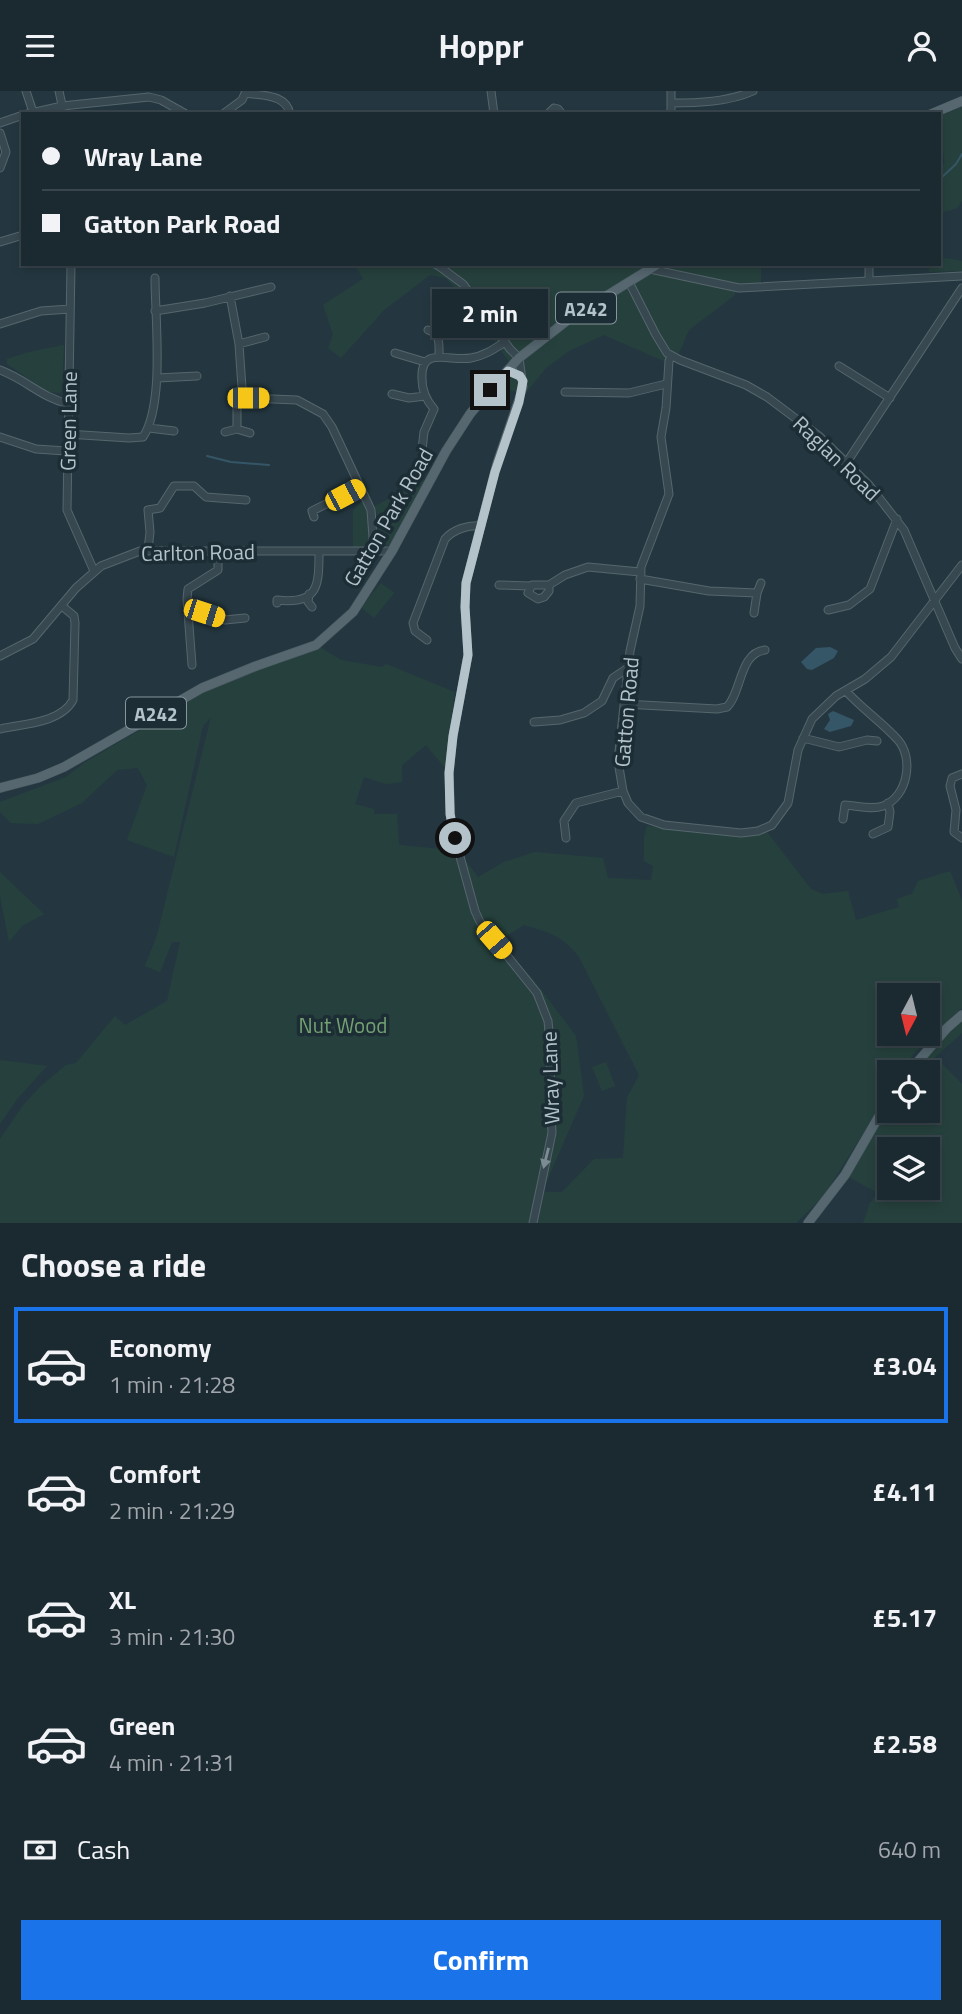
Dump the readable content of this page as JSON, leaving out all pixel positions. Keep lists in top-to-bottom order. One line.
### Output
{"streets":{"main road":["A242","Gatton Park Road"],"street":["Green Lane","Raglan Road","Carlton Road","Gatton Road","Wray Lane"]},"crossings":[["A242","Gatton Park Road"],["A242","Wray Lane"],["Green Lane","Carlton Road"],["Raglan Road","Gatton Road"],["Gatton Park Road","Carlton Road"],["Gatton Park Road","Wray Lane"]],"one_way":["Wray Lane"],"parks":["Nut Wood"],"north":"bottom","page":{"header":"Hoppr","banner":["Wray Lane","Gatton Park Road"],"bubble":"2 min","heading":"Choose a ride","list":[{"name":"Economy","note":"1 min · 21:28","value":"£3.04"},{"name":"Comfort","note":"2 min · 21:29","value":"£4.11"},{"name":"XL","note":"3 min · 21:30","value":"£5.17"},{"name":"Green","note":"4 min · 21:31","value":"£2.58"}],"pay":["Cash","640 m"],"buttons":"Confirm"}}
